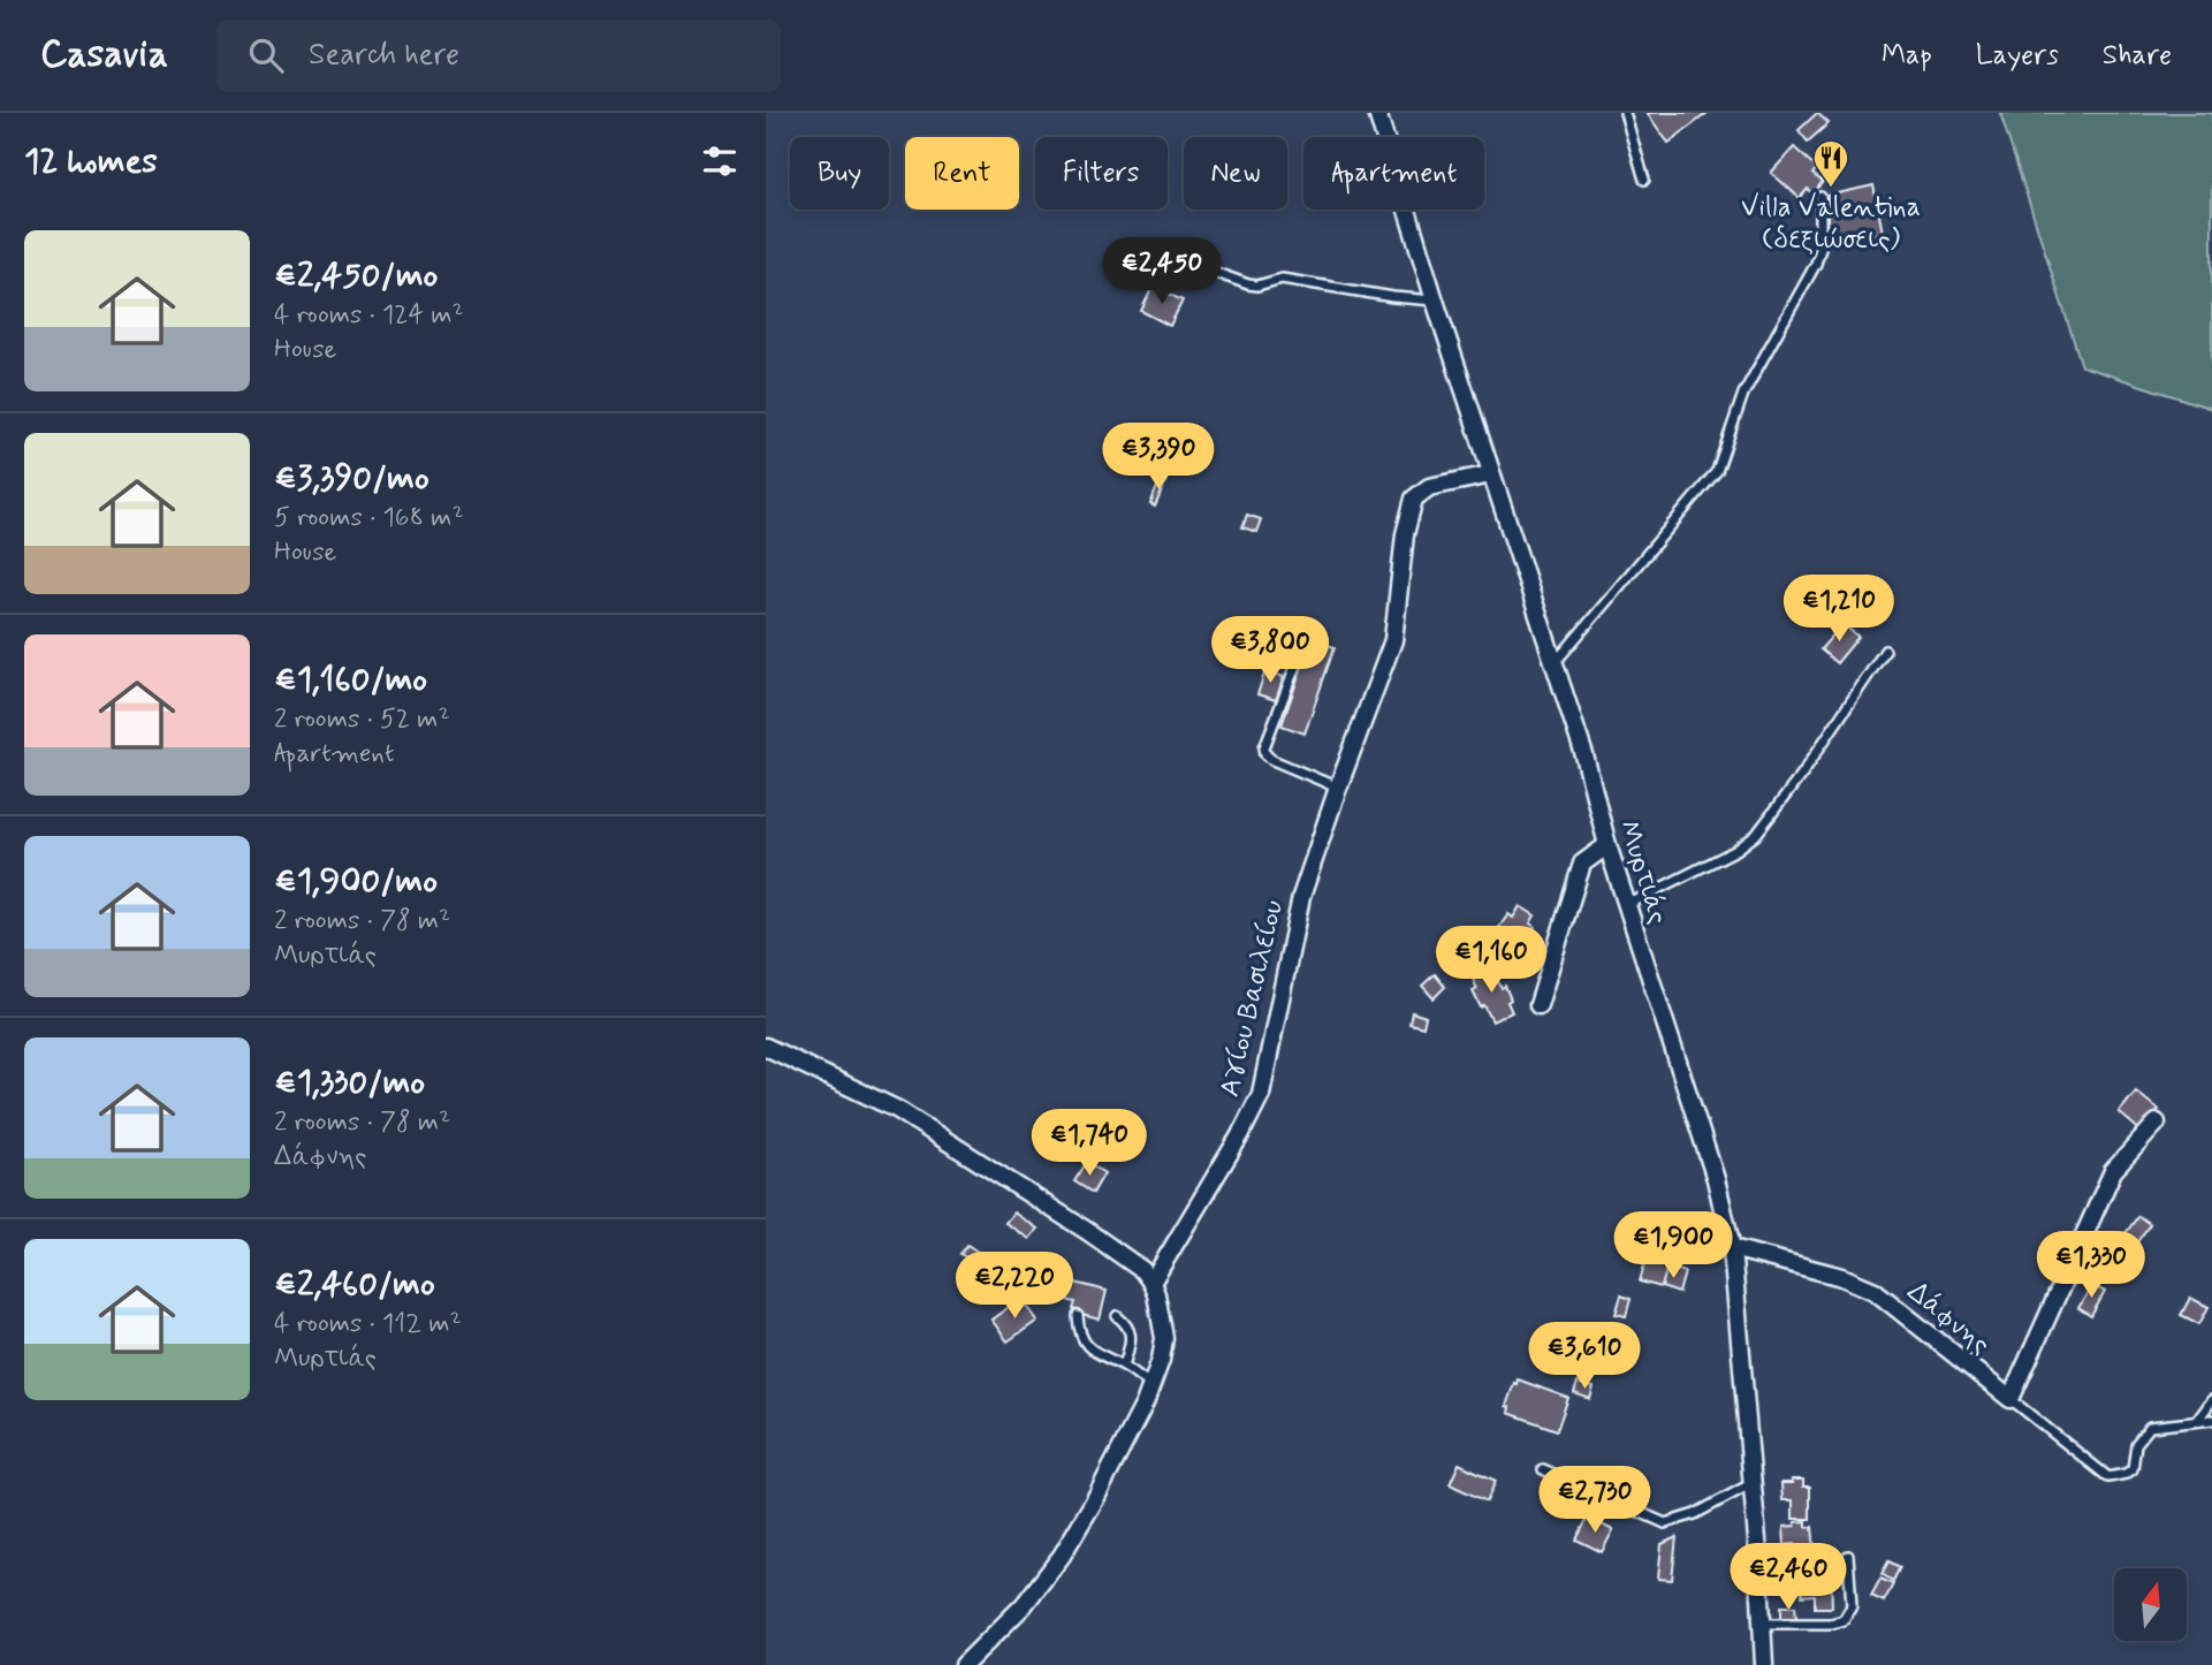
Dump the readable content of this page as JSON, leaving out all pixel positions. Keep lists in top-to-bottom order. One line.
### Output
{"streets":{"street":["Μυρτιάς","Αγίου Βασιλείου","Δάφνης"]},"crossings":[["Μυρτιάς","Αγίου Βασιλείου"],["Μυρτιάς","Δάφνης"]],"places":{"restaurant":["Villa Valentina (δεξιώσεις)"]},"north":"top","page":{"header":"Casavia","search":"Search here","nav":["Map","Layers","Share"],"heading":"12 homes","chip":["Buy","Rent","Filters","New","Apartment"],"list":[{"name":"€2,450/mo","note":"4 rooms · 124 m² · House"},{"name":"€3,390/mo","note":"5 rooms · 168 m² · House"},{"name":"€1,160/mo","note":"2 rooms · 52 m² · Apartment"},{"name":"€1,900/mo","note":"2 rooms · 78 m² · Μυρτιάς"},{"name":"€1,330/mo","note":"2 rooms · 78 m² · Δάφνης"},{"name":"€2,460/mo","note":"4 rooms · 112 m² · Μυρτιάς"}],"price":["€2,450","€3,390","€1,210","€3,800","€1,160","€1,740","€1,900","€1,330","€2,220","€3,610","€2,730","€2,460"]}}
